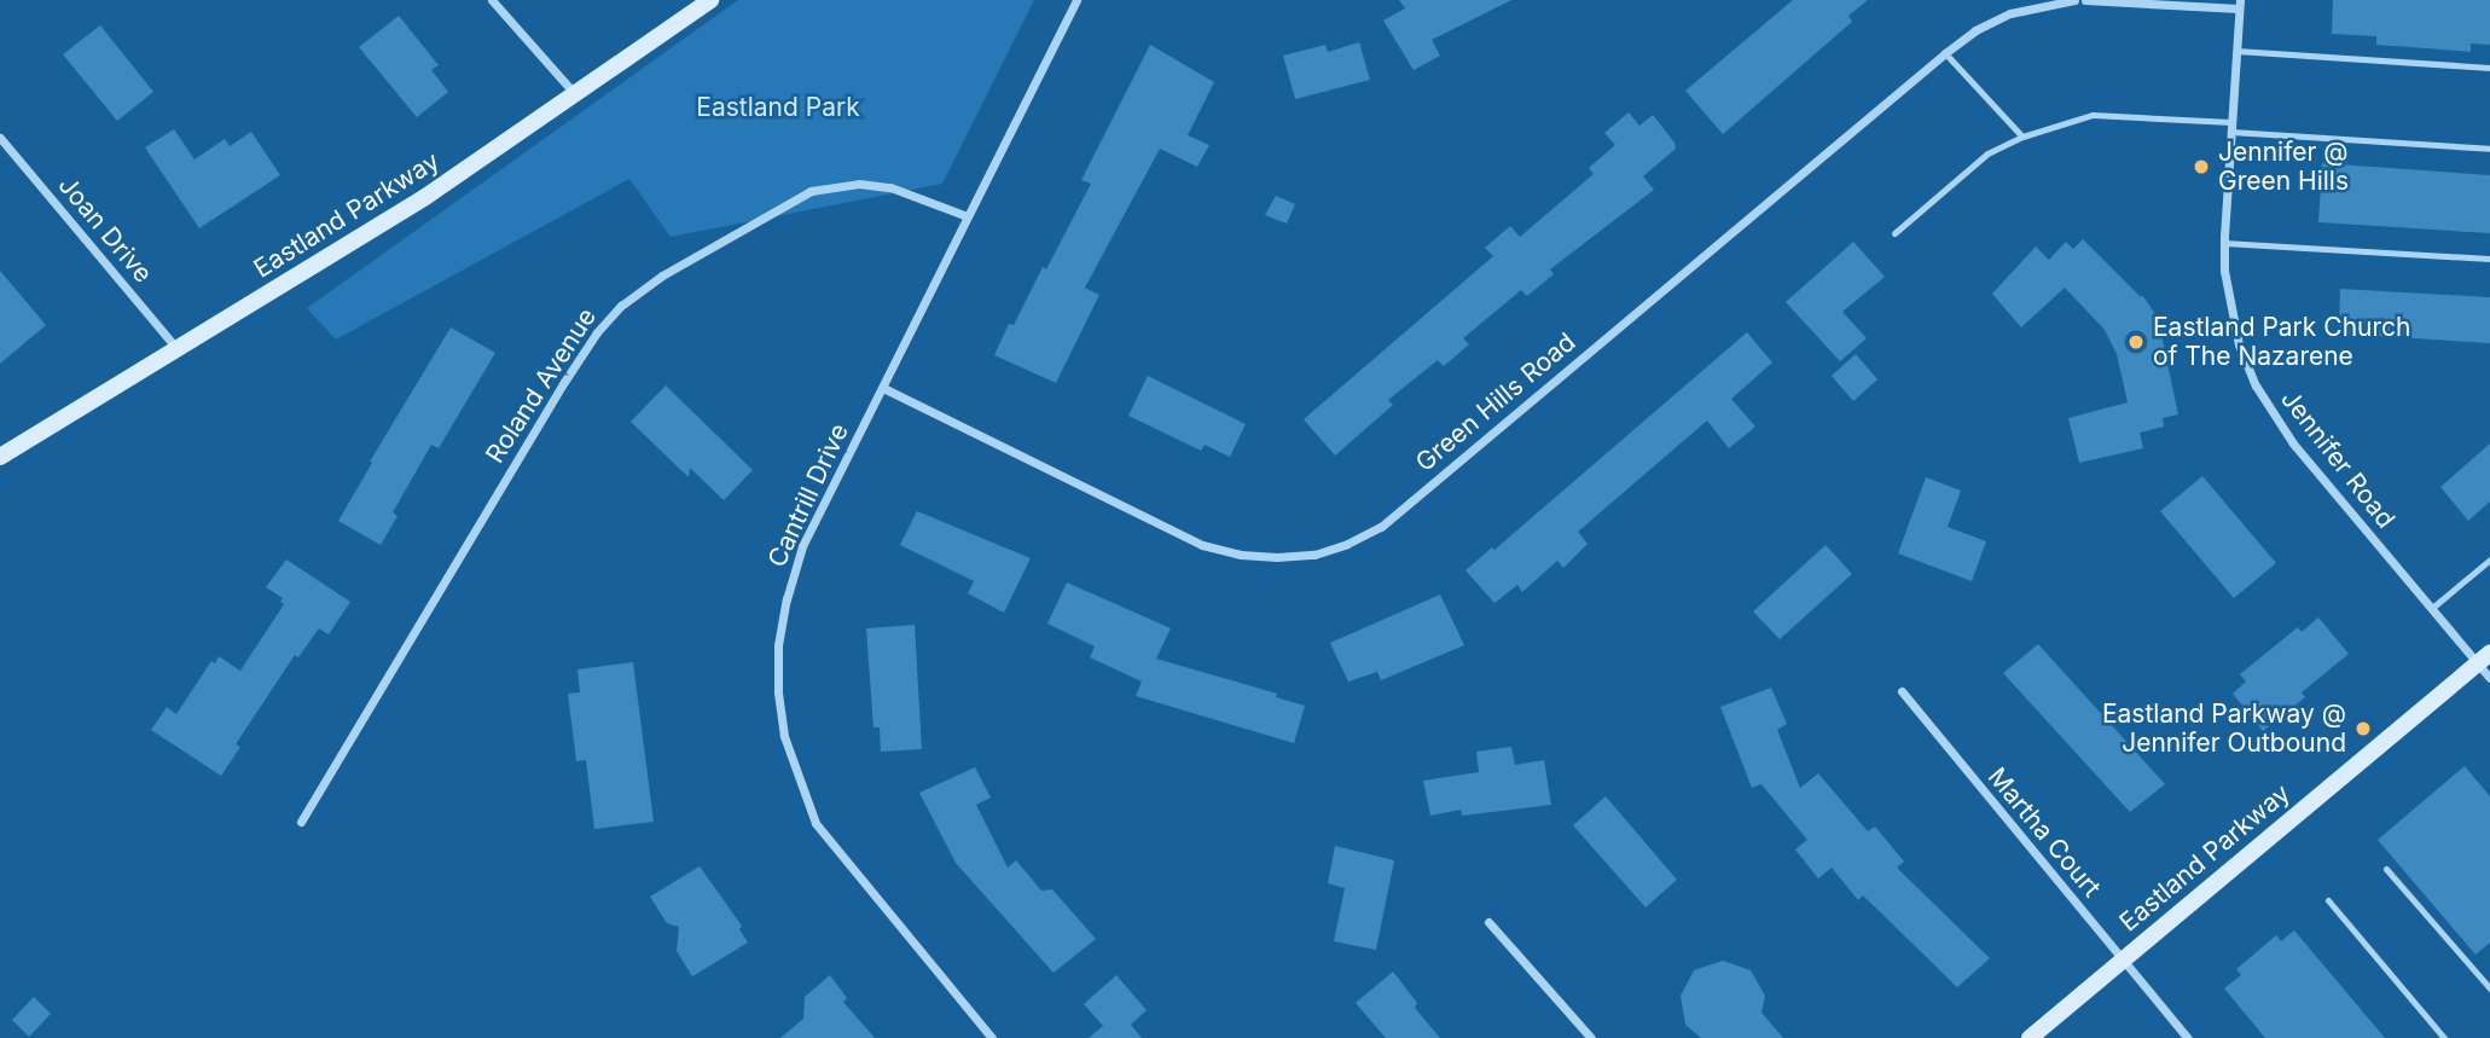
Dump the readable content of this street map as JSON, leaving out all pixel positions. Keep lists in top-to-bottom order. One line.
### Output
{"streets":{"street":["Eastland Parkway","Joan Drive","Roland Avenue","Green Hills Road","Jennifer Road","Cantrill Drive","Martha Court"]},"crossings":[["Eastland Parkway","Joan Drive"],["Eastland Parkway","Jennifer Road"],["Eastland Parkway","Martha Court"],["Roland Avenue","Cantrill Drive"],["Green Hills Road","Cantrill Drive"]],"parks":["Eastland Park"],"places":["Jennifer @ Green Hills","Eastland Park Church of The Nazarene","Eastland Parkway @ Jennifer Outbound"]}
